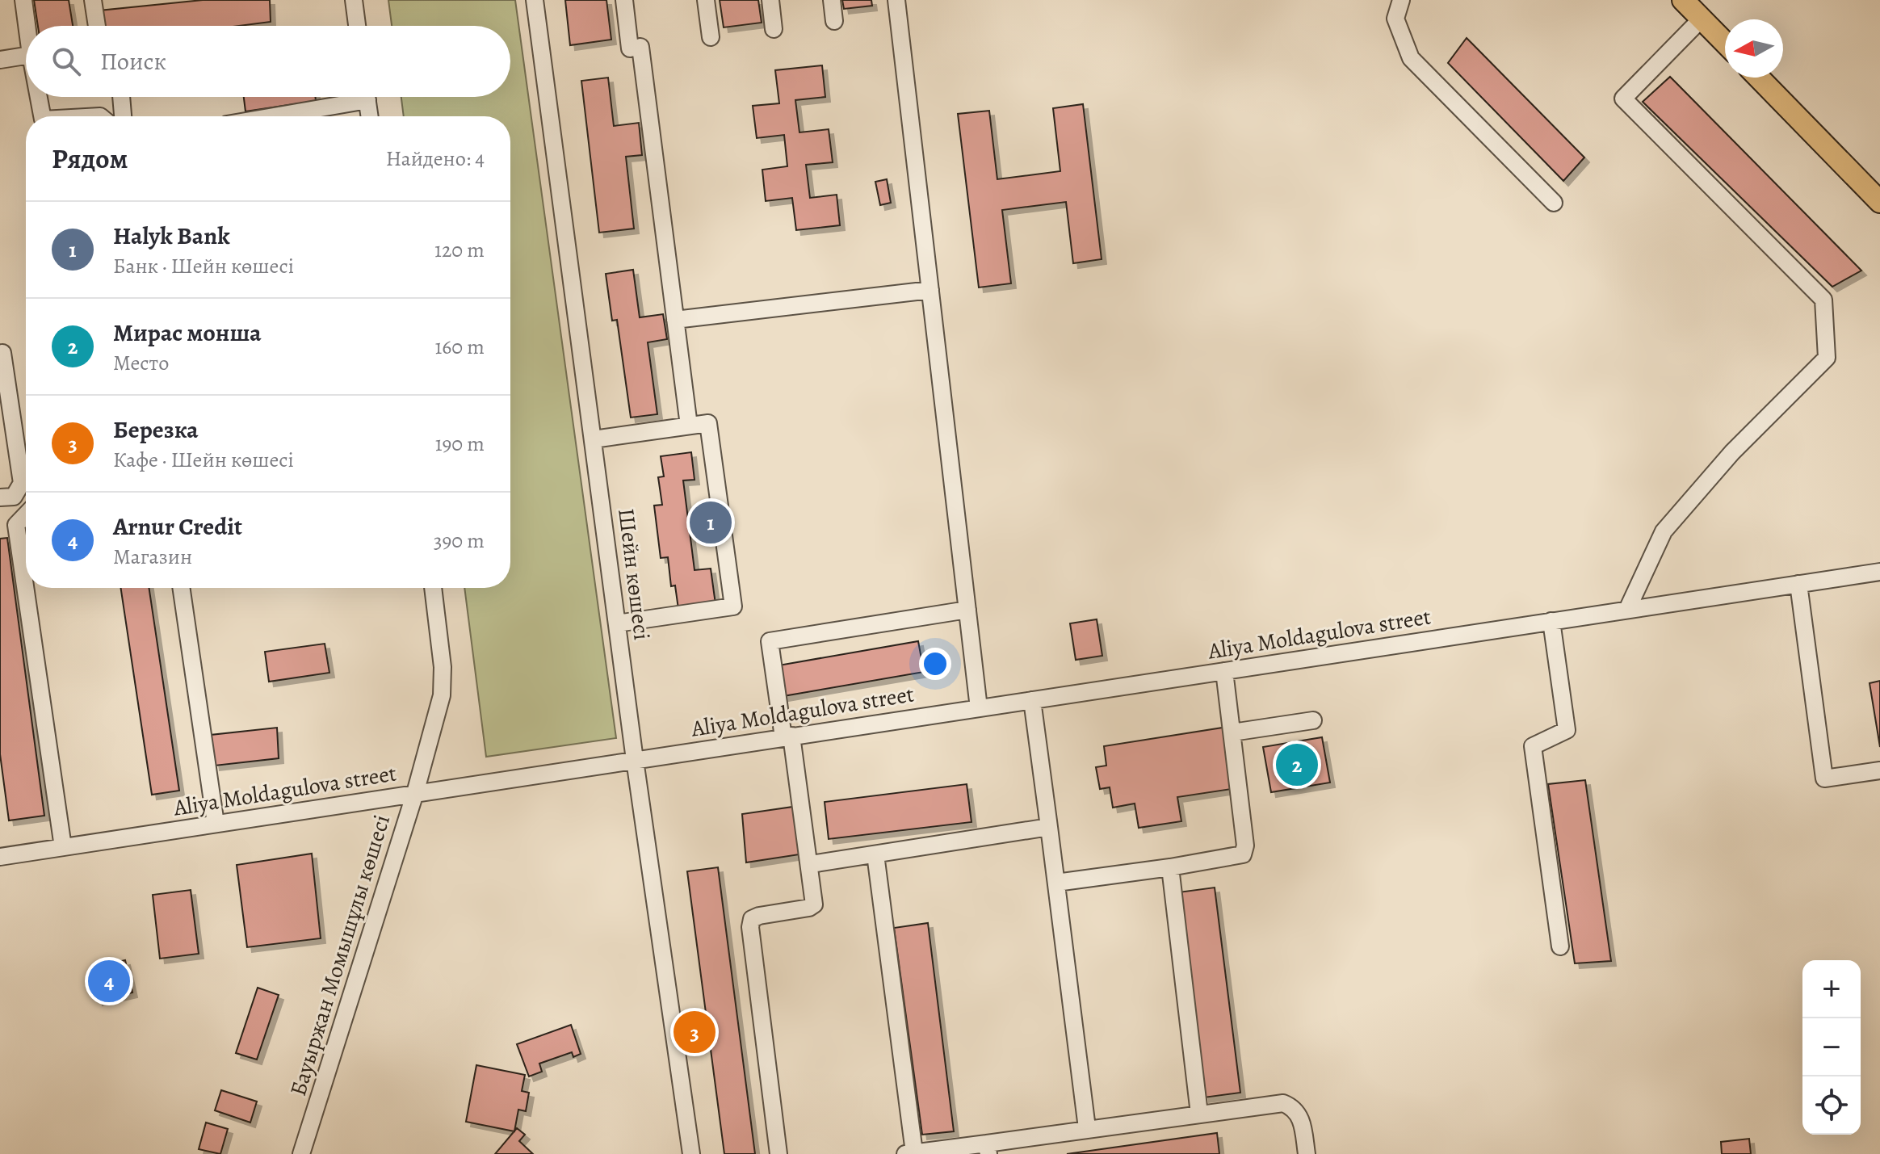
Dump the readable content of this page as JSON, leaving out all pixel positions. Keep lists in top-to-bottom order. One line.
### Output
{"streets":{"street":["Шейн көшесі","Aliya Moldagulova street","Бауыржан Момышұлы көшесі"]},"crossings":[["Шейн көшесі","Aliya Moldagulova street"],["Aliya Moldagulova street","Бауыржан Момышұлы көшесі"]],"north":"left","page":{"search":"Поиск","heading":["Рядом","Найдено: 4"],"list":[{"mark":"1","name":"Halyk Bank","note":"Банк · Шейн көшесі","value":"120 m"},{"mark":"2","name":"Мирас монша","note":"Место","value":"160 m"},{"mark":"3","name":"Березка","note":"Кафе · Шейн көшесі","value":"190 m"},{"mark":"4","name":"Arnur Credit","note":"Магазин","value":"390 m"}],"pins":["1","2","4","3"],"map_buttons":["+","−"]}}
